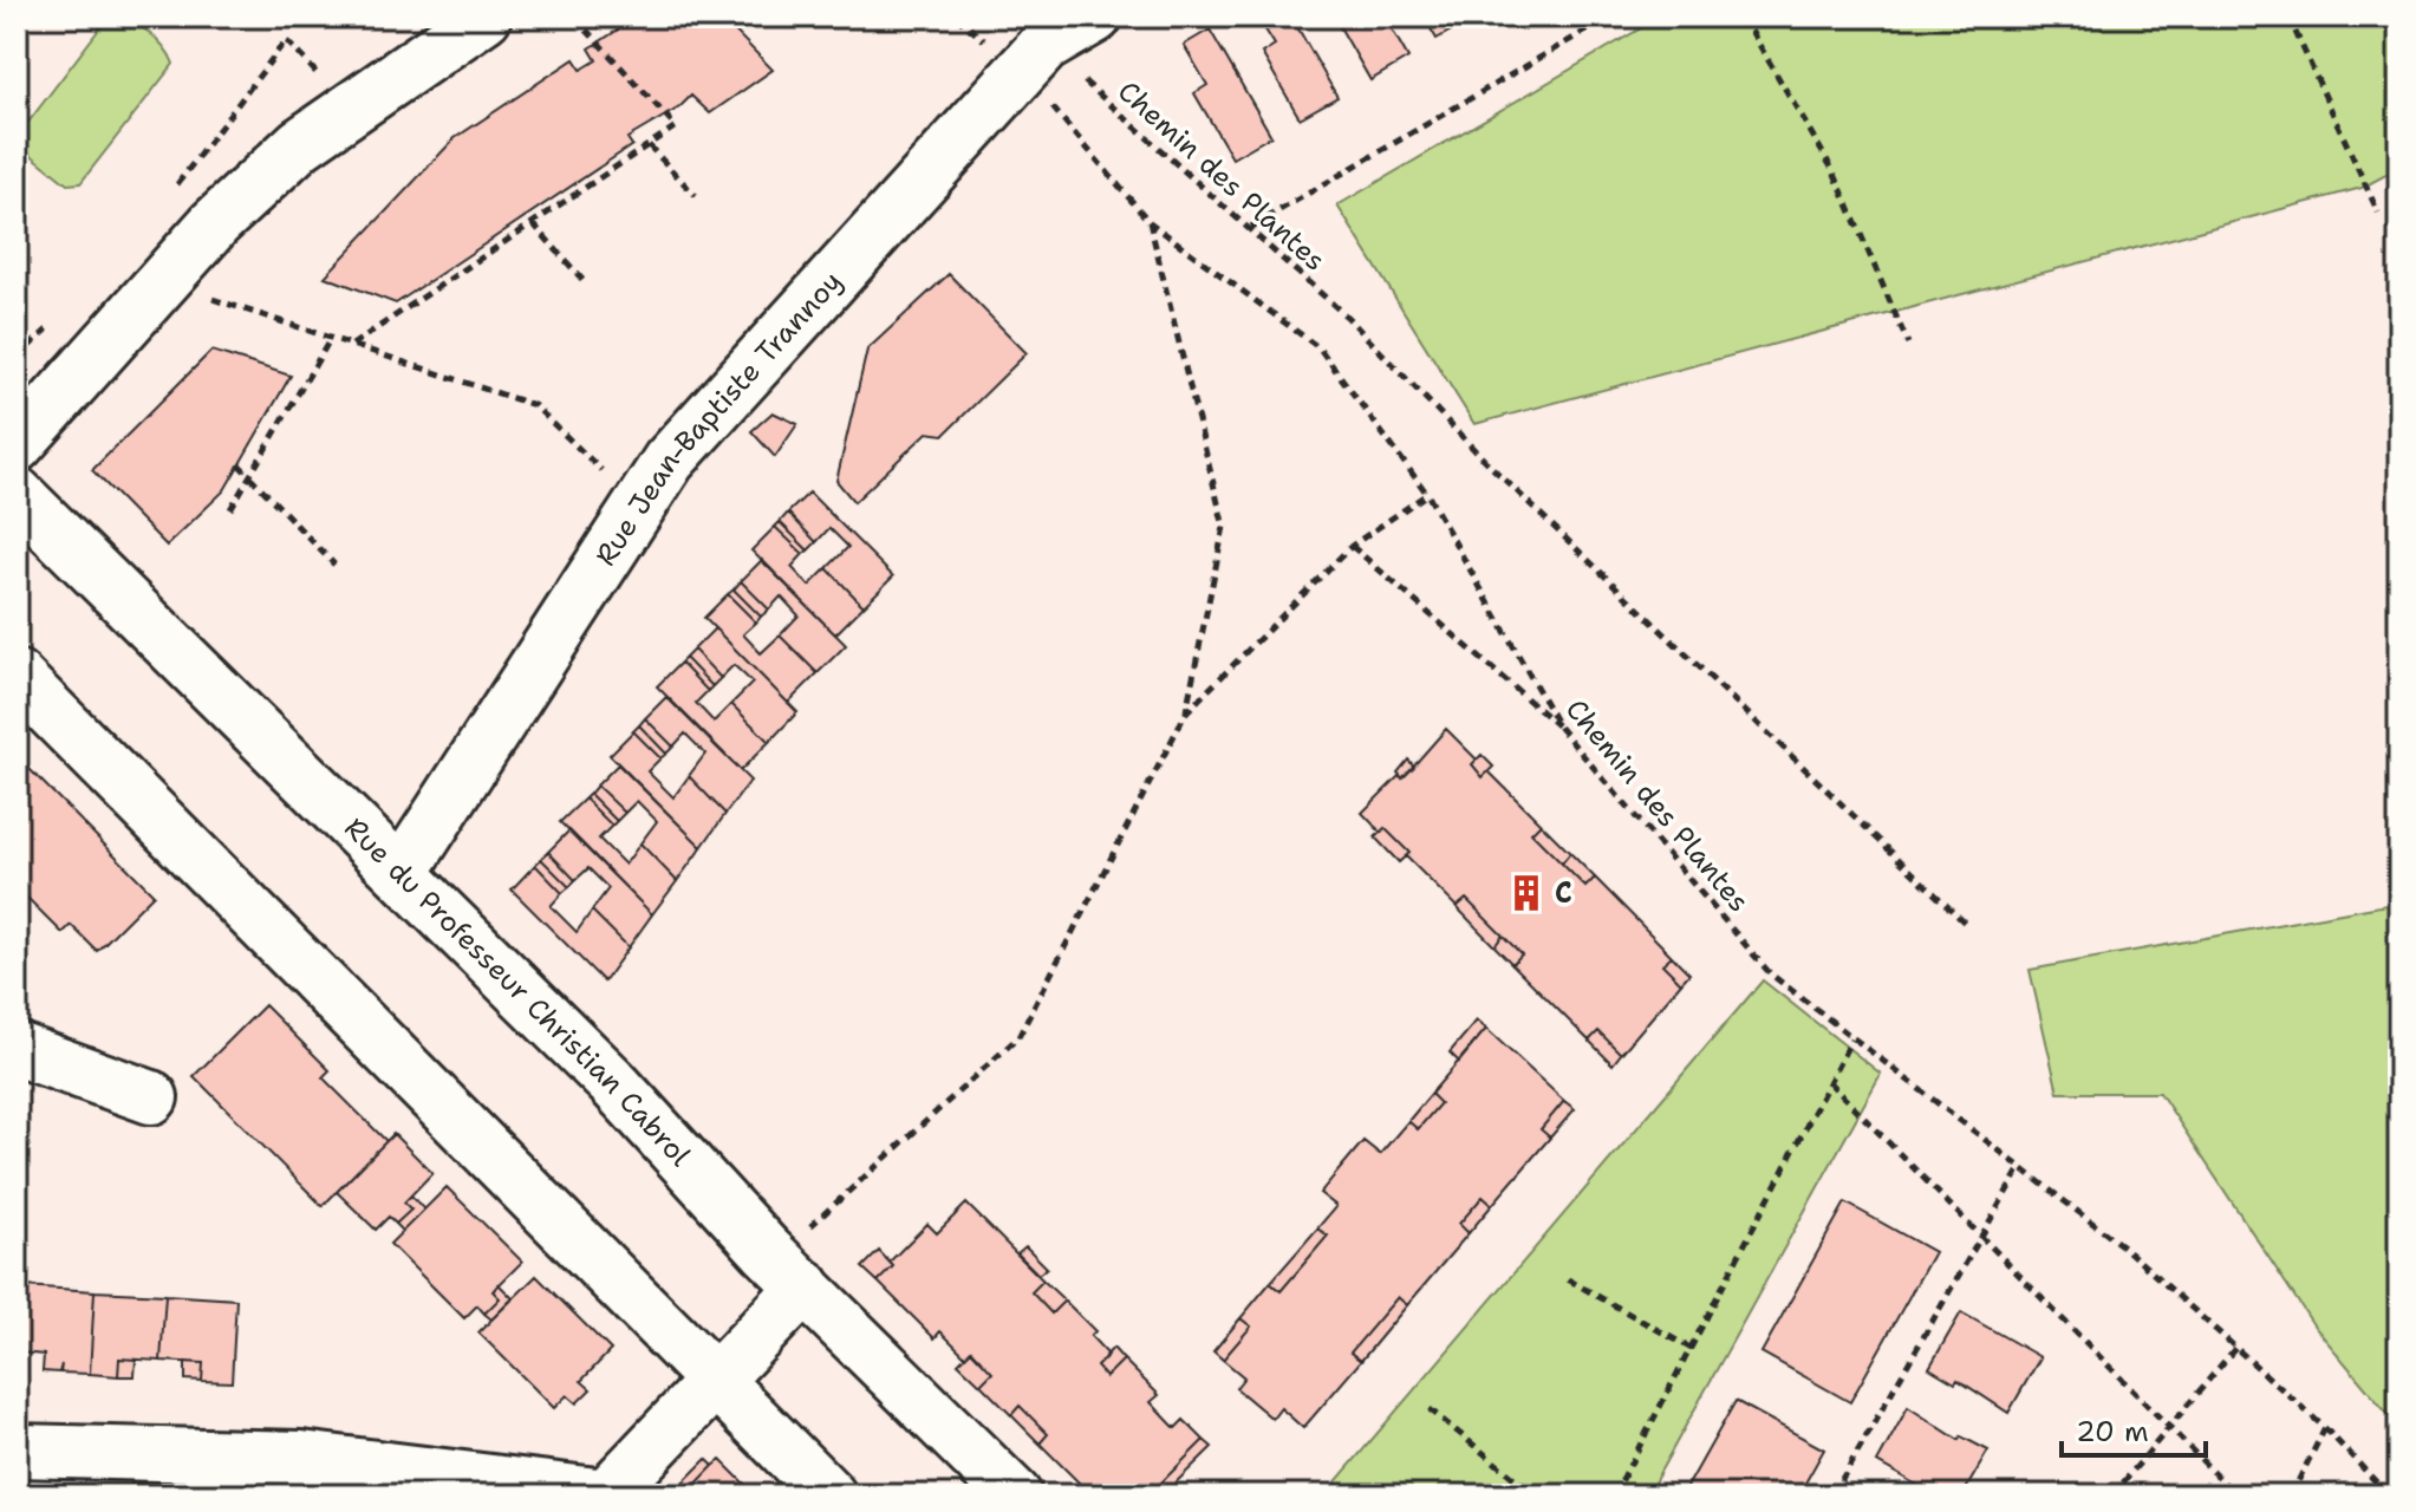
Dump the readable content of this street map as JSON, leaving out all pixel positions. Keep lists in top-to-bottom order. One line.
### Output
{"streets":{"street":["Rue Jean-Baptiste Trannoy","Rue du Professeur Christian Cabrol"],"path":["Chemin des Plantes"]},"crossings":[["Chemin des Plantes","Rue Jean-Baptiste Trannoy"],["Rue Jean-Baptiste Trannoy","Rue du Professeur Christian Cabrol"]],"places":{"building":["C"]},"scale_bar":"20 m"}
